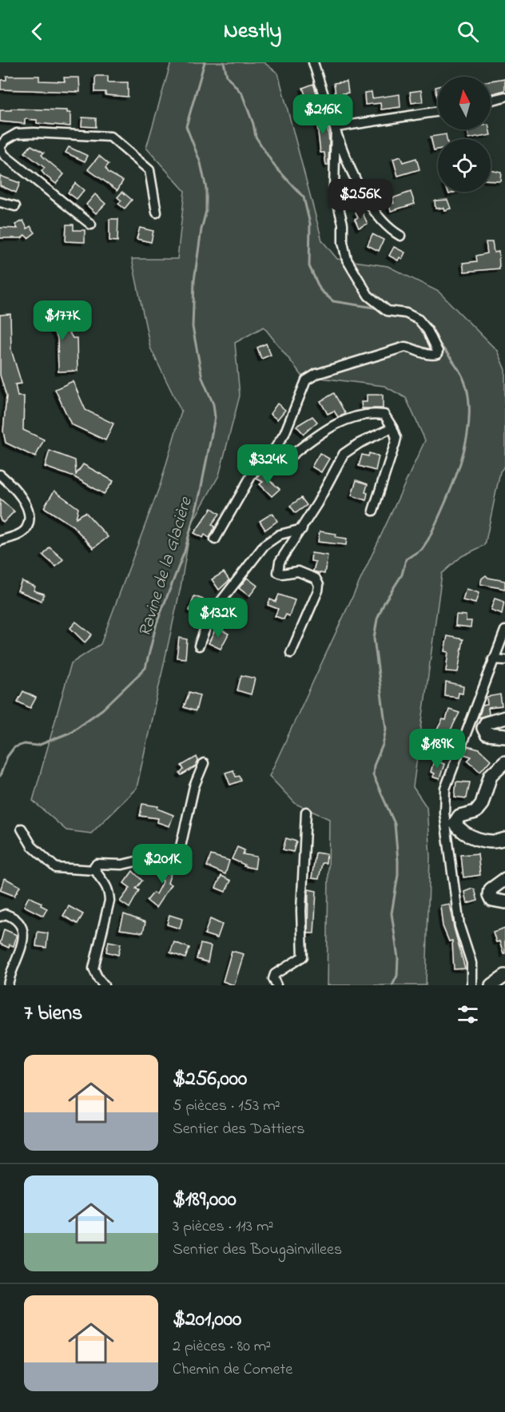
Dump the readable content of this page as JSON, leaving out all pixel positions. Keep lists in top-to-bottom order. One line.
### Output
{"water":["Ravine de la Glacière"],"north":"top","page":{"header":"Nestly","price":["$216K","$256K","$177K","$324K","$132K","$189K","$201K"],"heading":"7 biens","list":[{"name":"$256,000","note":"5 pièces · 153 m² · Sentier des Dattiers"},{"name":"$189,000","note":"3 pièces · 113 m² · Sentier des Bougainvillees"},{"name":"$201,000","note":"2 pièces · 80 m² · Chemin de Comete"}]}}
